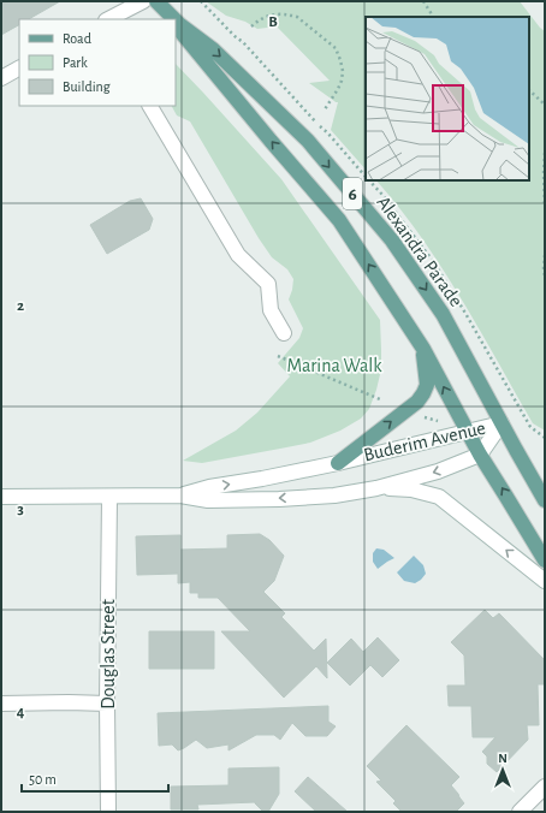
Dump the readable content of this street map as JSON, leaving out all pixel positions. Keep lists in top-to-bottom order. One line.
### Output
{"streets":{"main road":["6","Alexandra Parade","Buderim Avenue","Douglas Street"]},"crossings":[["6","Alexandra Parade"],["6","Buderim Avenue"],["Alexandra Parade","Buderim Avenue"],["Buderim Avenue","Douglas Street"]],"parks":["Marina Walk"],"legend":["Road","Park","Building"],"scale_bar":"50 m","north":"top","grid":{"columns":["B"],"rows":["2","3","4"]}}
